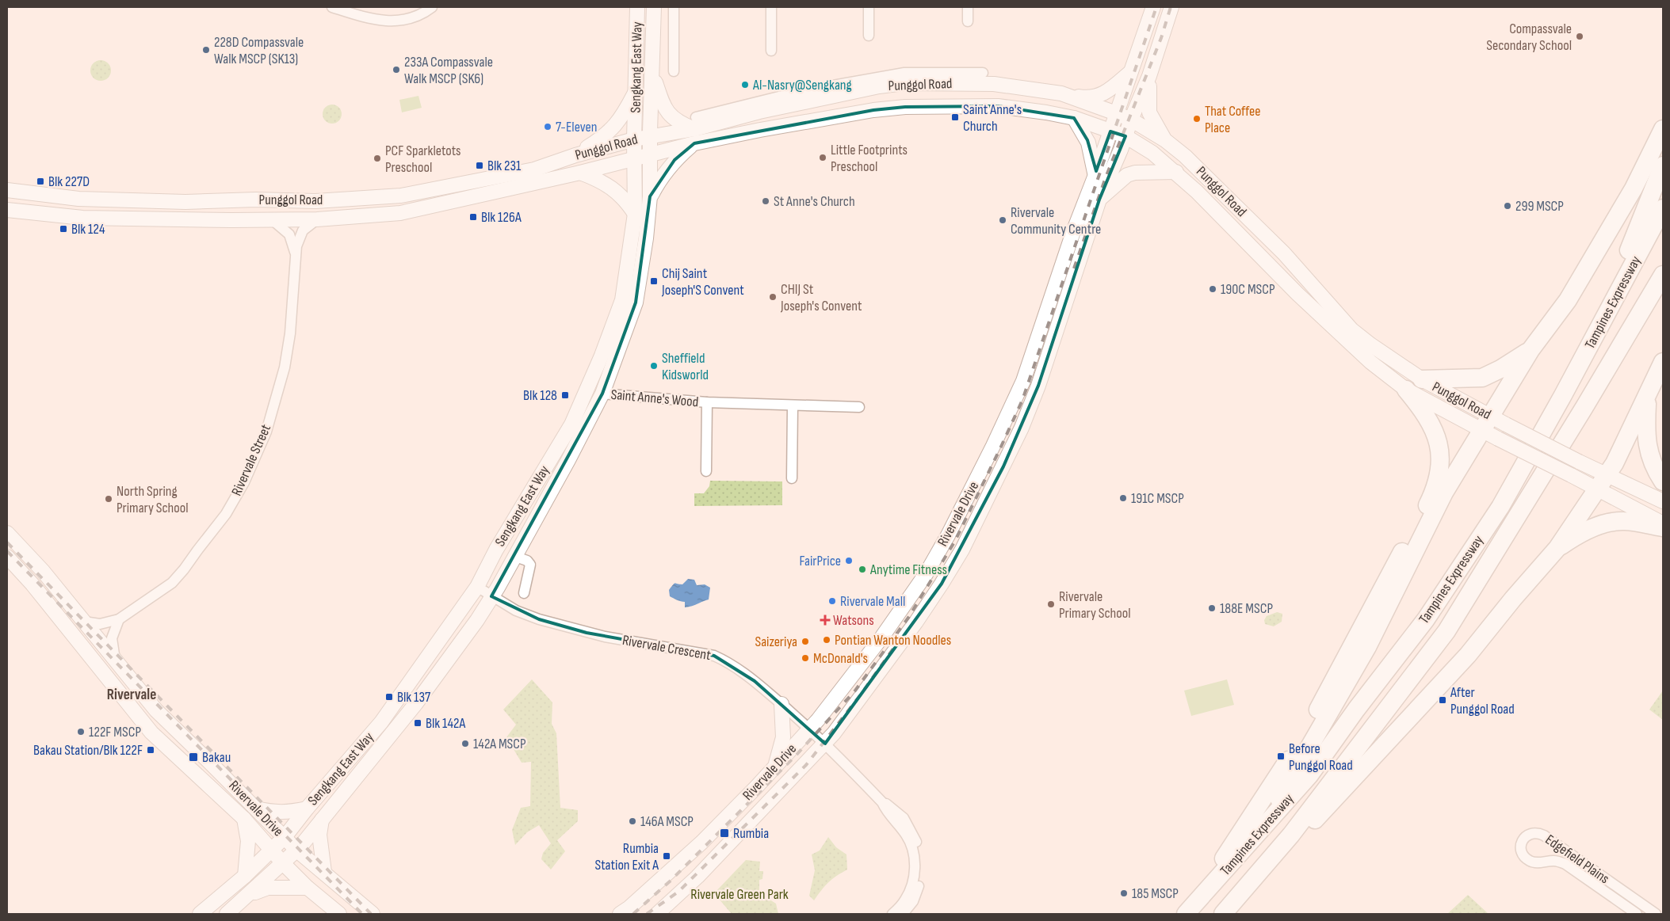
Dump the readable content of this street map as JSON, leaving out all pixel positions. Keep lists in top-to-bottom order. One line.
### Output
{"streets":{"highway":["Tampines Expressway"],"main road":["Sengkang East Way","Punggol Road","Rivervale Drive"],"street":["Saint Anne's Wood","Rivervale Street","Rivervale Crescent","Edgefield Plains"]},"crossings":[["Sengkang East Way","Punggol Road"],["Sengkang East Way","Saint Anne's Wood"],["Sengkang East Way","Rivervale Drive"],["Sengkang East Way","Rivervale Crescent"],["Punggol Road","Rivervale Street"],["Punggol Road","Rivervale Drive"],["Rivervale Street","Rivervale Drive"],["Rivervale Drive","Rivervale Crescent"]],"districts":["Rivervale"],"parks":["Rivervale Green Park"],"places":{"other":["Compassvale Secondary School","228D Compassvale Walk MSCP (SK13)","233A Compassvale Walk MSCP (SK6)","Al-Nasry@Sengkang","That Coffee Place","7-Eleven","Little Footprints Preschool","PCF Sparkletots Preschool","St Anne's Church","299 MSCP","Rivervale Community Centre","190C MSCP","CHIJ St Joseph's Convent","Sheffield Kidsworld","191C MSCP","North Spring Primary School","FairPrice","Anytime Fitness","Rivervale Mall","Rivervale Primary School","188E MSCP","Pontian Wanton Noodles","Saizeriya","McDonald's","122F MSCP","142A MSCP","146A MSCP","185 MSCP"],"transit":["Saint Anne's Church","Blk 231","Blk 227D","Blk 126A","Blk 124","Chij Saint Joseph'S Convent","Blk 128","Blk 137","After Punggol Road","Blk 142A","Bakau Station/Blk 122F","Before Punggol Road","Bakau","Rumbia","Rumbia Station Exit A"],"health":["Watsons"]}}
